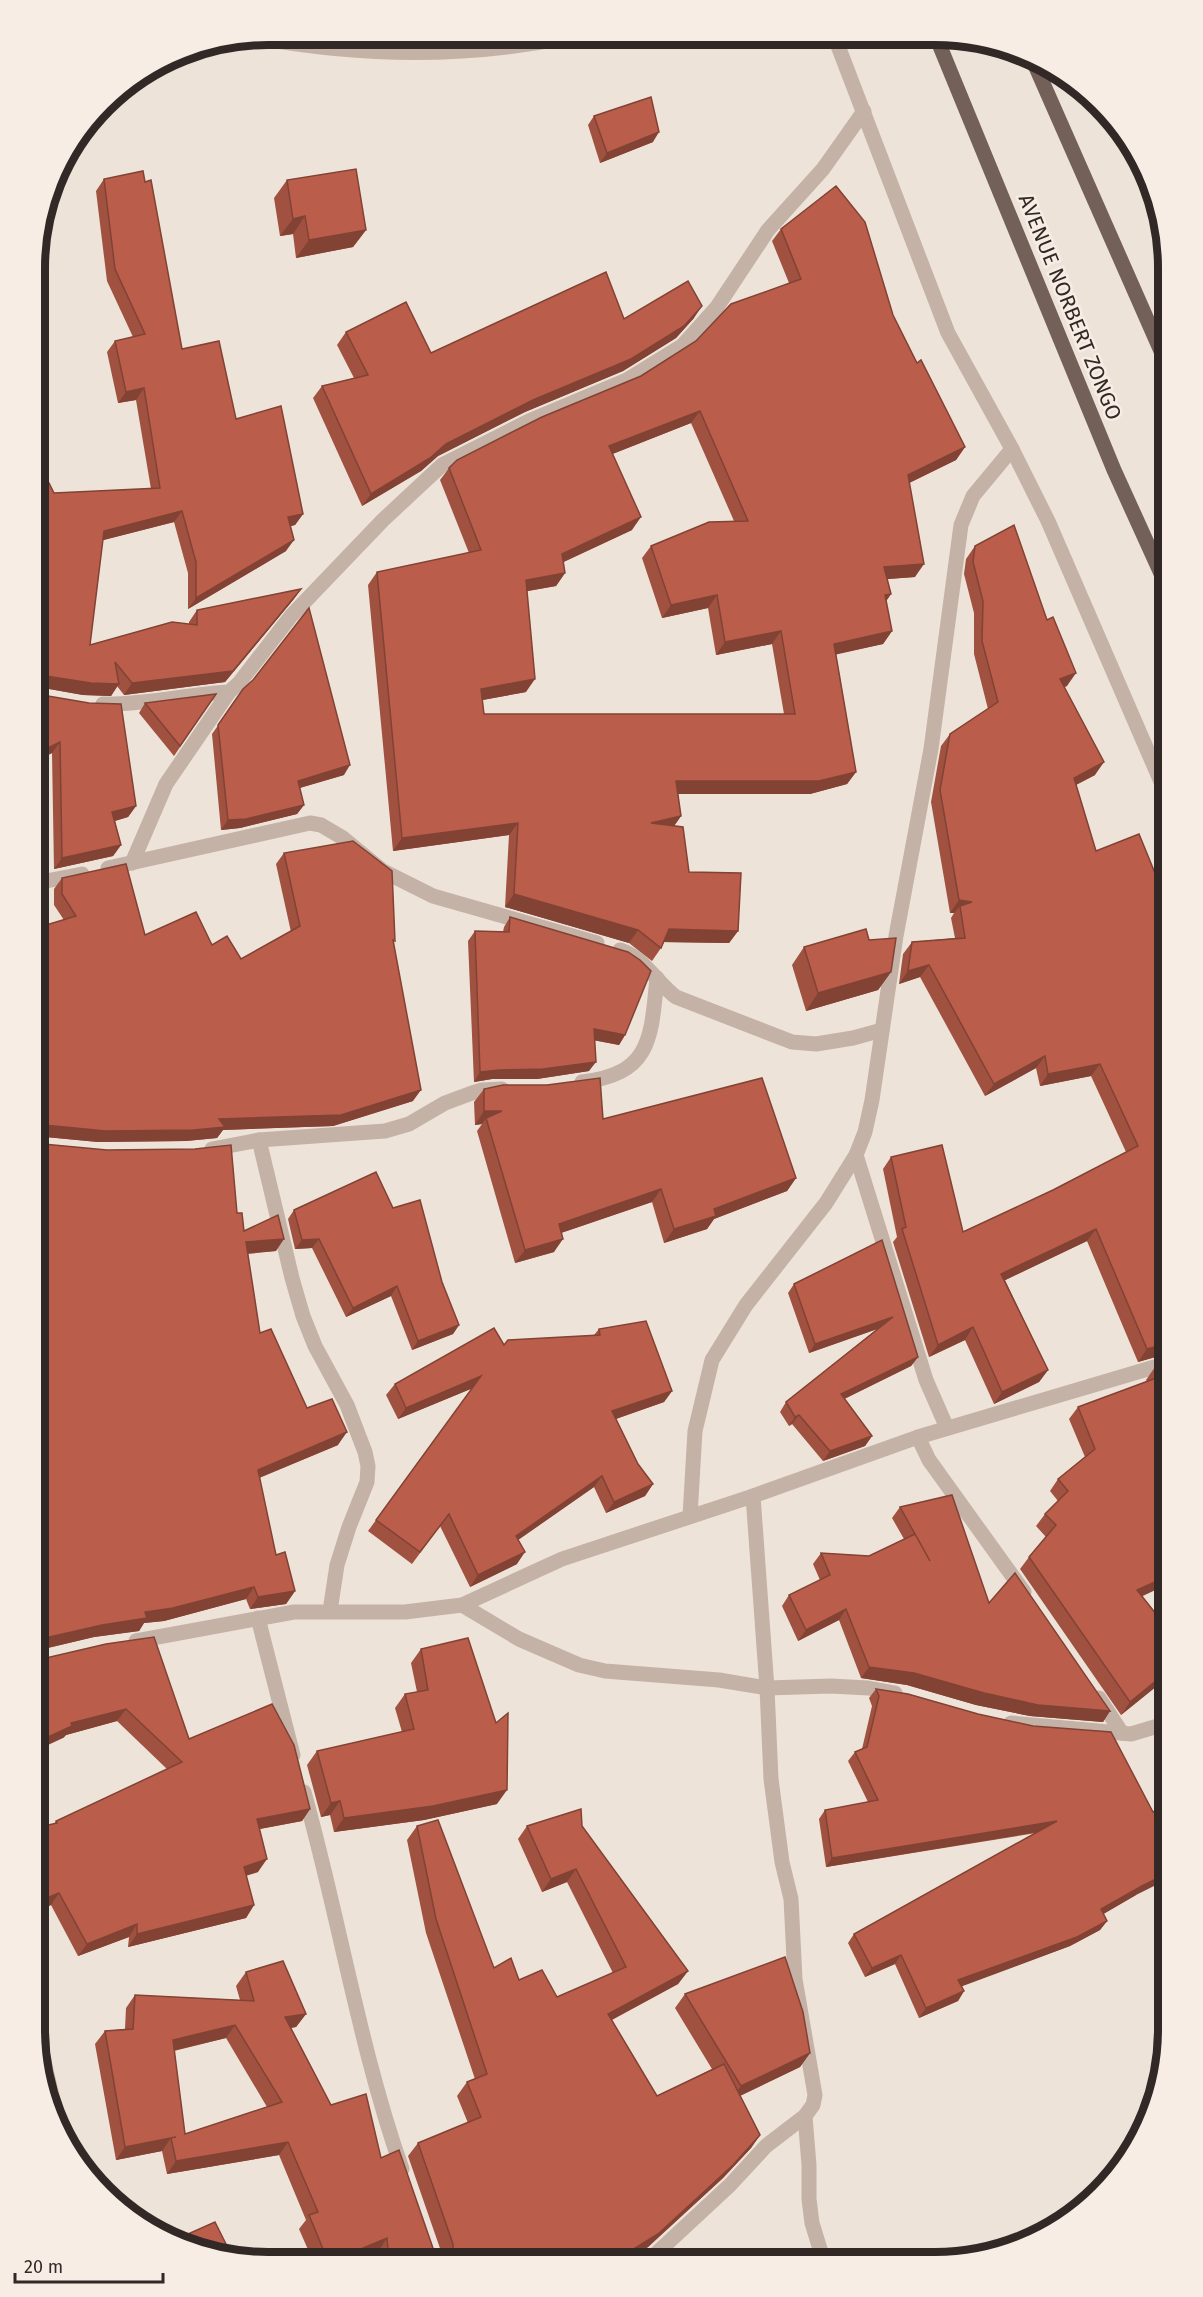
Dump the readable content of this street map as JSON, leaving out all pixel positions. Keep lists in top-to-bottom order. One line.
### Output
{"streets":{"main road":["AVENUE NORBERT ZONGO"]},"scale_bar":"20 m"}
